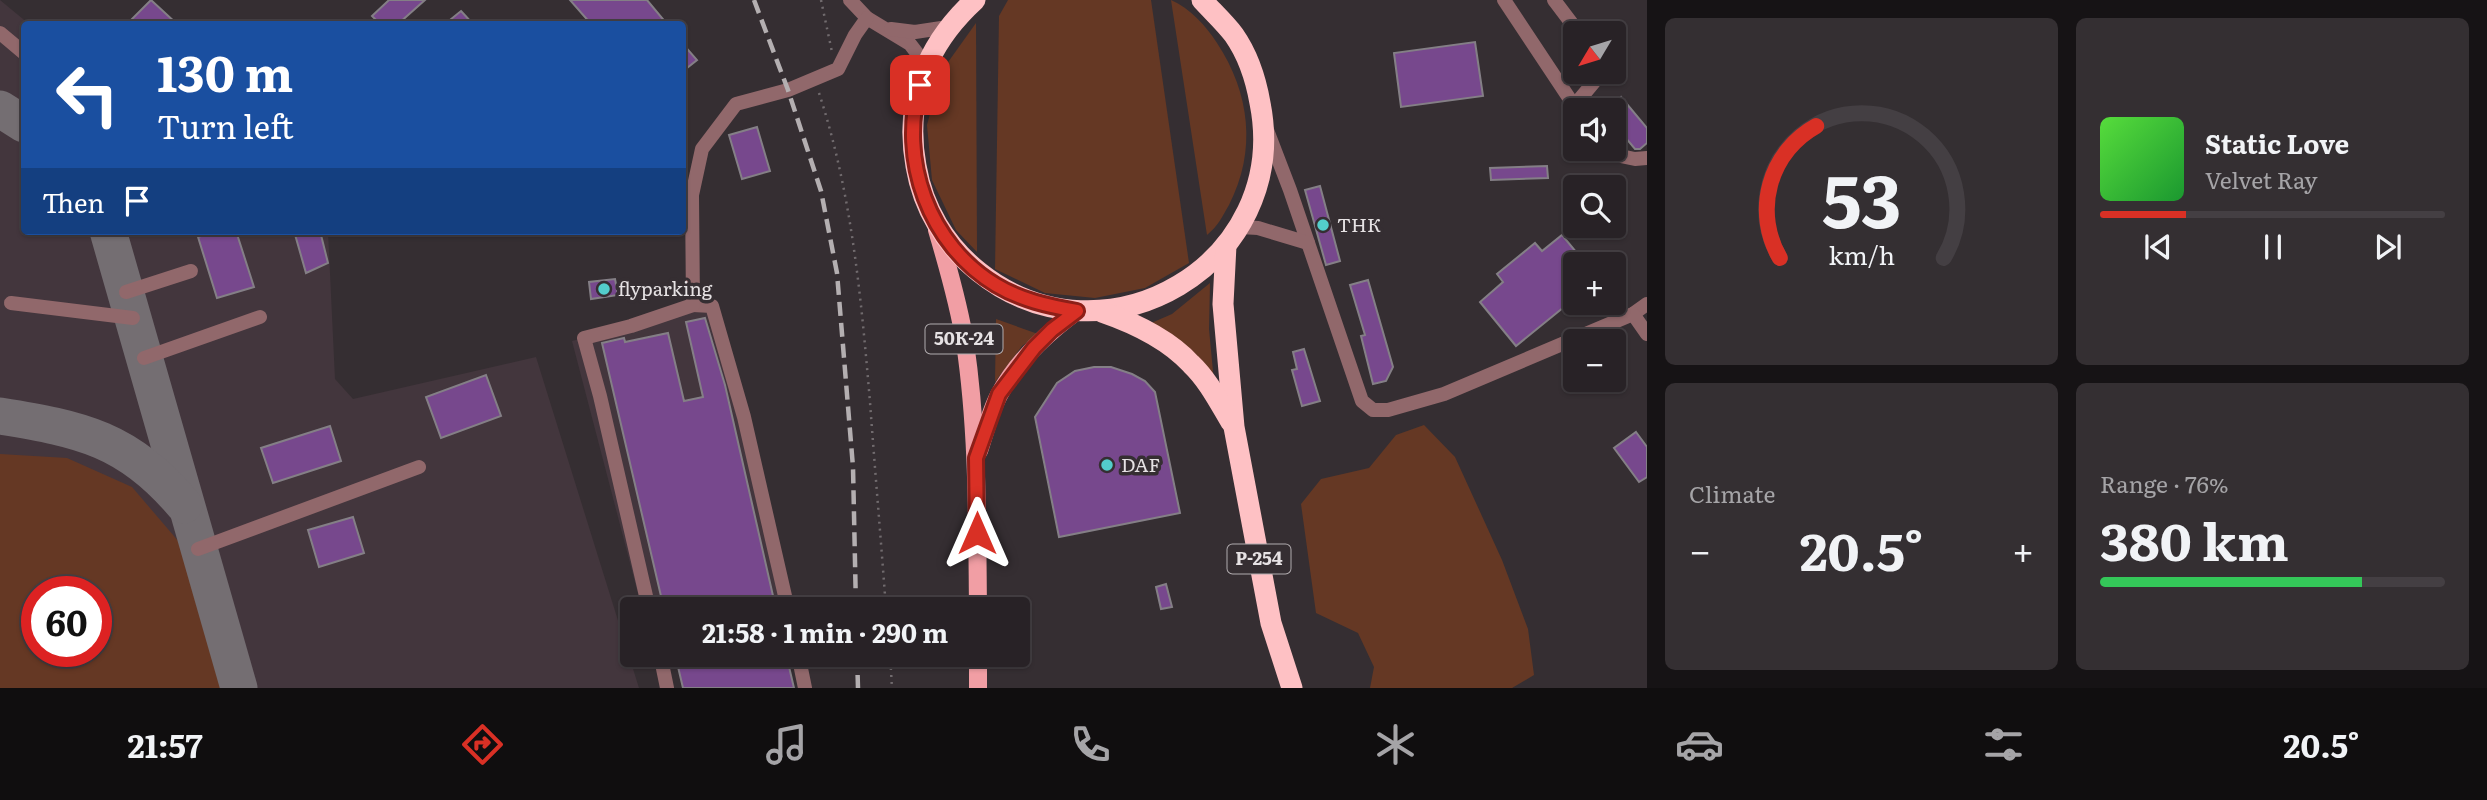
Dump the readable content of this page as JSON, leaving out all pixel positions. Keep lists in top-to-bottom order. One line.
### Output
{"streets":{"highway":["50К-24","Р-254"]},"places":["ТНК","flyparking","DAF"],"north":"bottom left","page":{"map_buttons":["+","−"],"turn":["130 m","Turn left"],"song":["Static Love","Velvet Ray"],"then":"Then","tile":["Climate",["Range · 76%","380 km"]],"heat":["−","20.5°","+"],"limit":"60","trip":"21:58 · 1 min · 290 m","tabs":["21:57","20.5°"],"gauge":["53","km/h"]}}
